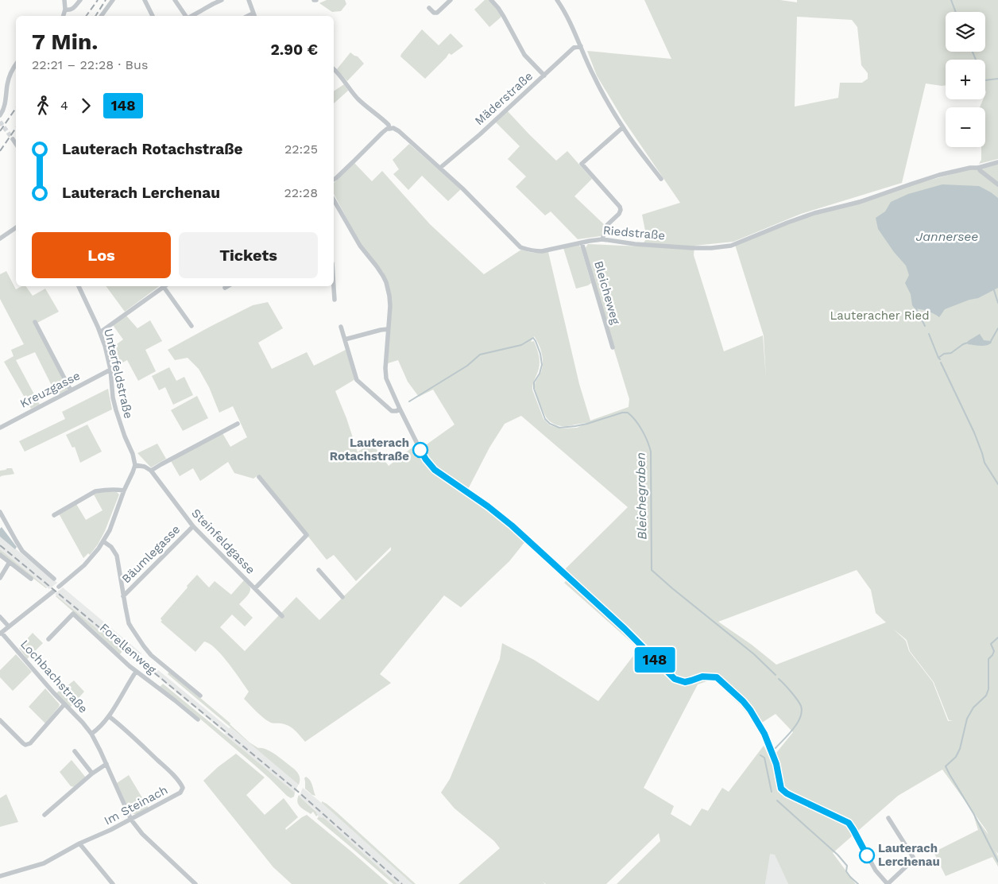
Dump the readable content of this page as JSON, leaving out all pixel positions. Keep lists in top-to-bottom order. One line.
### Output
{"streets":{"street":["Mäderstraße","Riedstraße","Bleicheweg","Unterfeldstraße","Kreuzgasse","Steinfeldgasse","Bäumlegasse","Forellenweg","Lochbachstraße","Im Steinach"]},"crossings":[["Mäderstraße","Riedstraße"],["Riedstraße","Bleicheweg"],["Unterfeldstraße","Kreuzgasse"],["Steinfeldgasse","Bäumlegasse"],["Lochbachstraße","Im Steinach"]],"water":["Jannersee","Bleichegraben"],"parks":["Lauteracher Ried"],"places":["Lauterach Rotachstraße","Lauterach Lerchenau"],"lines":["bus line 148"],"page":{"on_map":"148","map_buttons":["+","−"],"heading":["7 Min.","22:21 – 22:28 · Bus","2.90 €"],"legs":["4","148"],"list":[{"name":"Lauterach Rotachstraße","value":"22:25"},{"name":"Lauterach Lerchenau","value":"22:28"}],"buttons":["Los","Tickets"]}}
